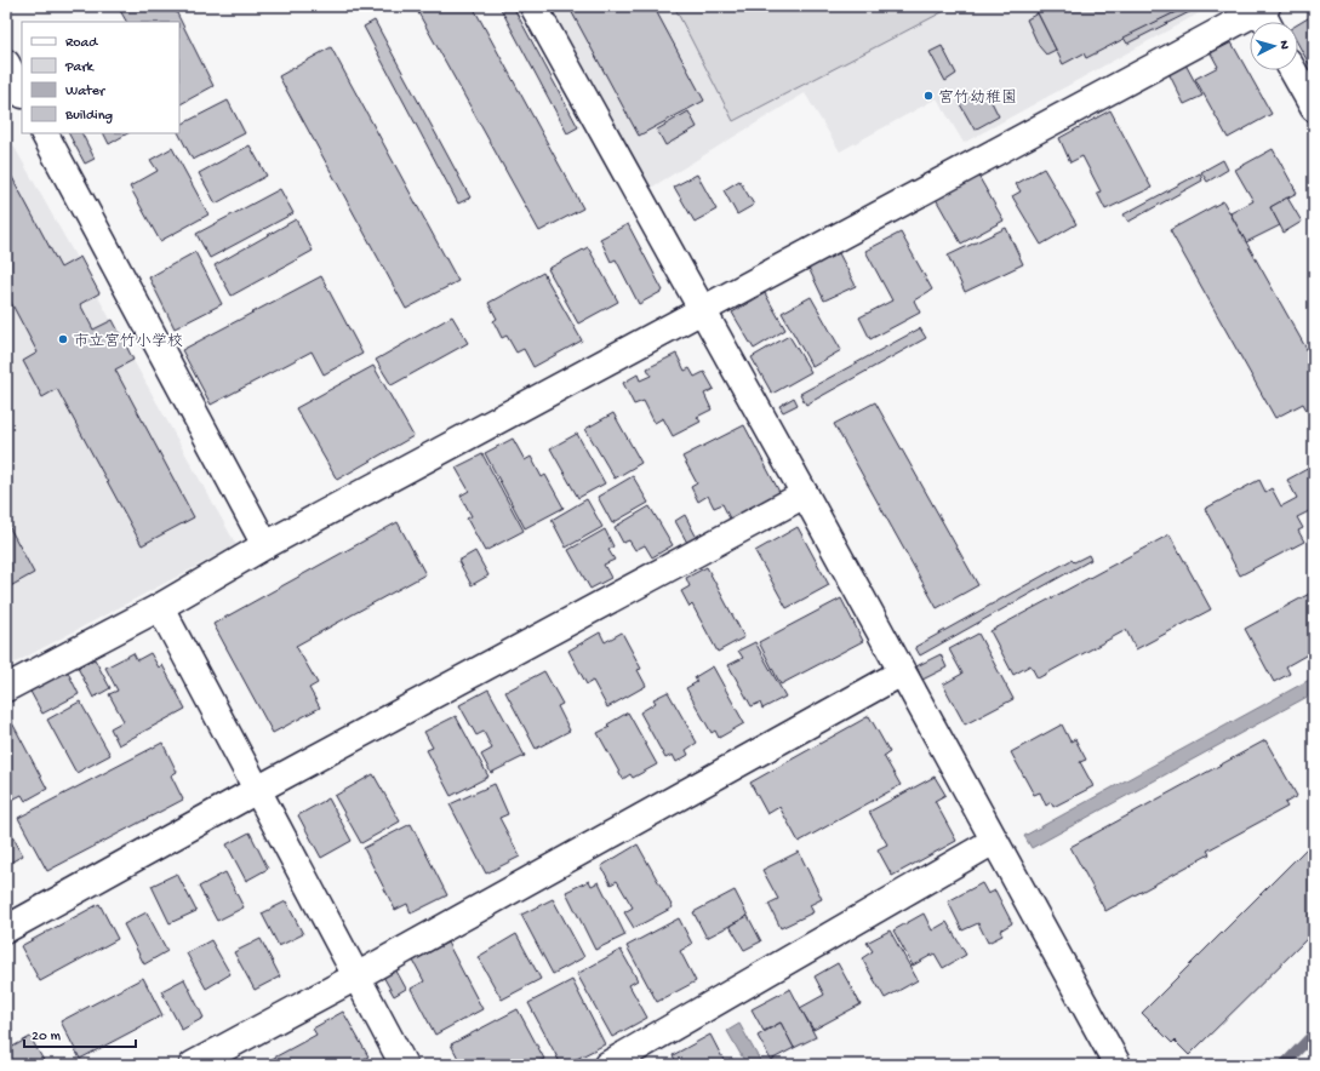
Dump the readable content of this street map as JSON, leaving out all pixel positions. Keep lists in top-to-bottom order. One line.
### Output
{"places":["宮竹幼稚園","市立宮竹小学校"],"legend":["Road","Park","Water","Building"],"scale_bar":"20 m","north":"right"}
